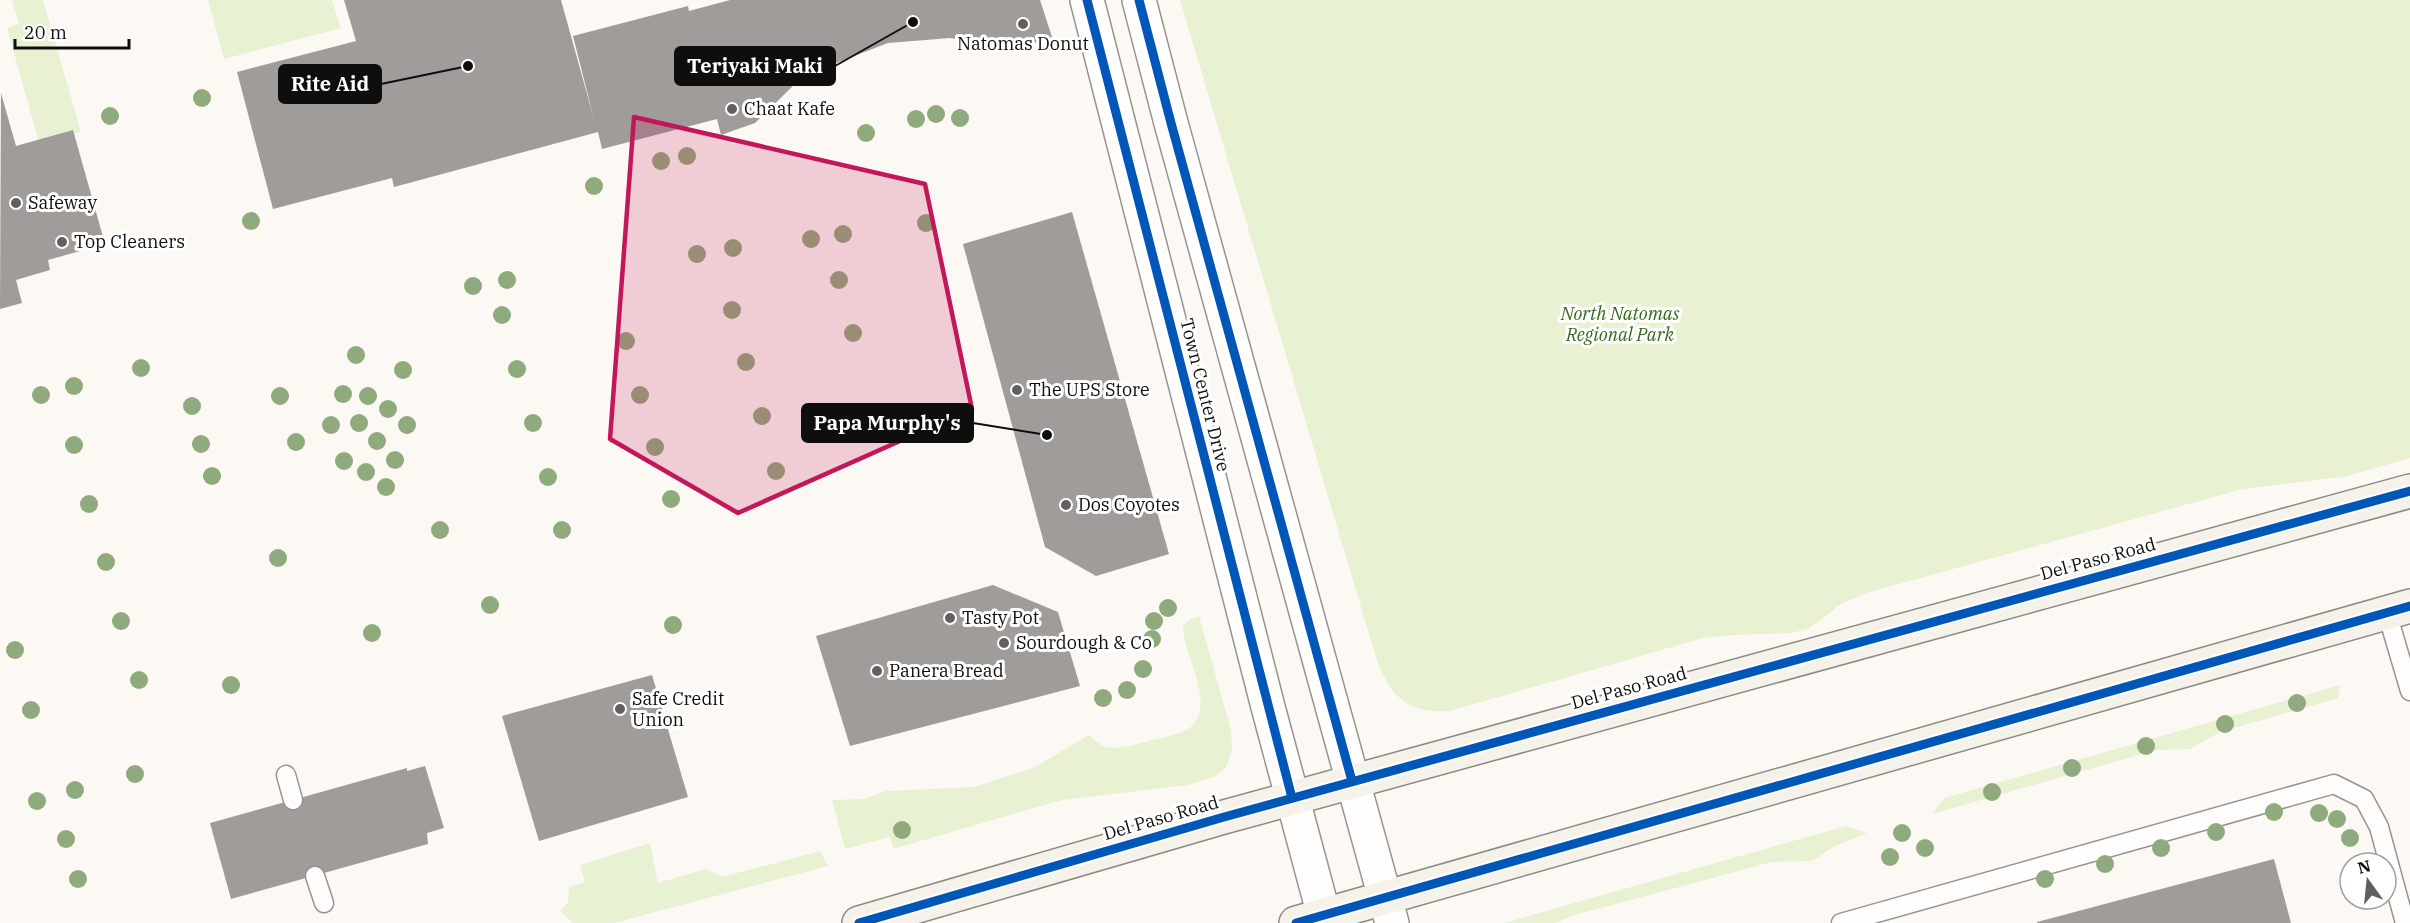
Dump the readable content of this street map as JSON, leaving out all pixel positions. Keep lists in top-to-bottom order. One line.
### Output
{"streets":{"main road":["Del Paso Road"],"street":["Town Center Drive"]},"crossings":[["Town Center Drive","Del Paso Road"]],"parks":["North Natomas Regional Park"],"places":["Teriyaki Maki","Natomas Donut","Rite Aid","Chaat Kafe","Safeway","Top Cleaners","The UPS Store","Papa Murphy's","Dos Coyotes","Tasty Pot","Sourdough & Co","Panera Bread","Safe Credit Union"],"scale_bar":"20 m","north":"top"}
